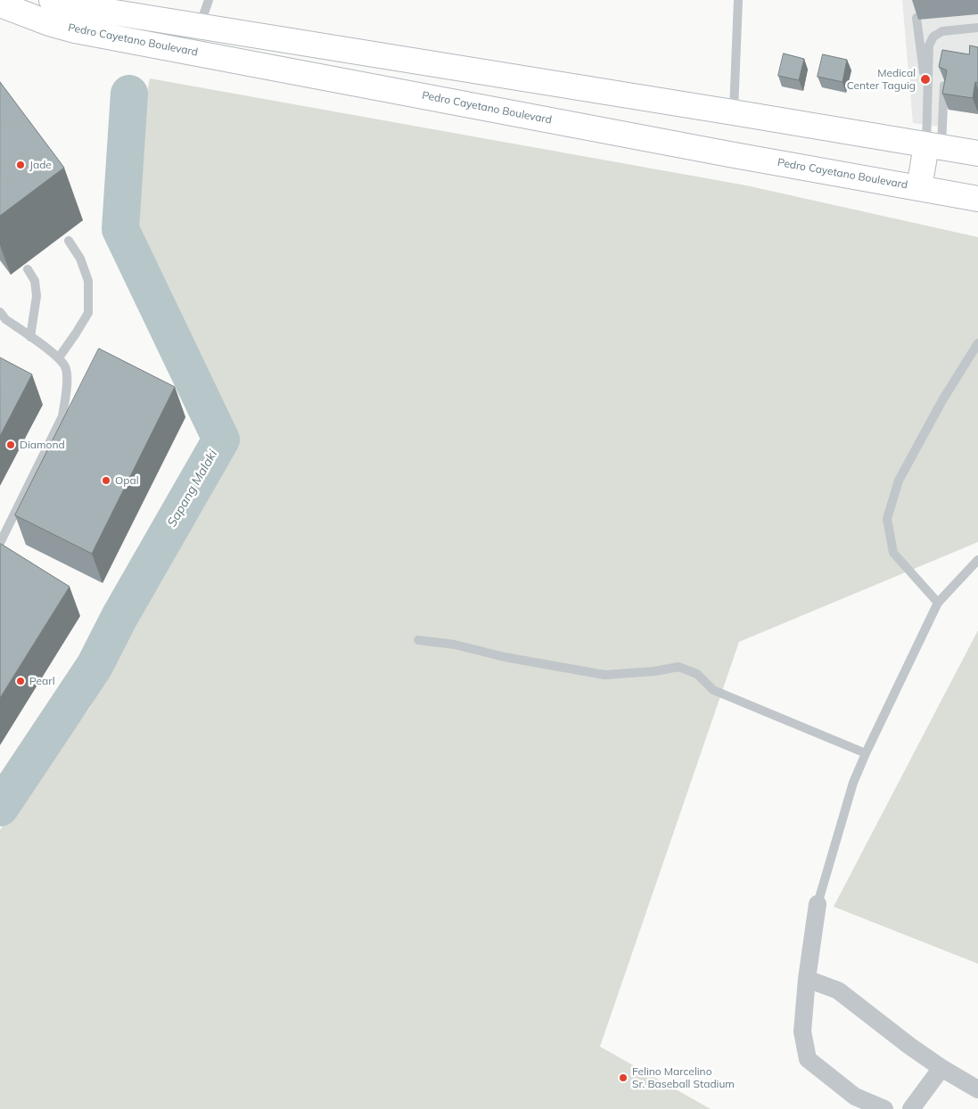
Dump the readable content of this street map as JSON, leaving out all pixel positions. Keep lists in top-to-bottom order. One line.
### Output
{"streets":{"main road":["Pedro Cayetano Boulevard"]},"water":["Sapang Malaki"],"places":["Medical Center Taguig","Jade","Diamond","Opal","Pearl","Felino Marcelino Sr. Baseball Stadium"]}
